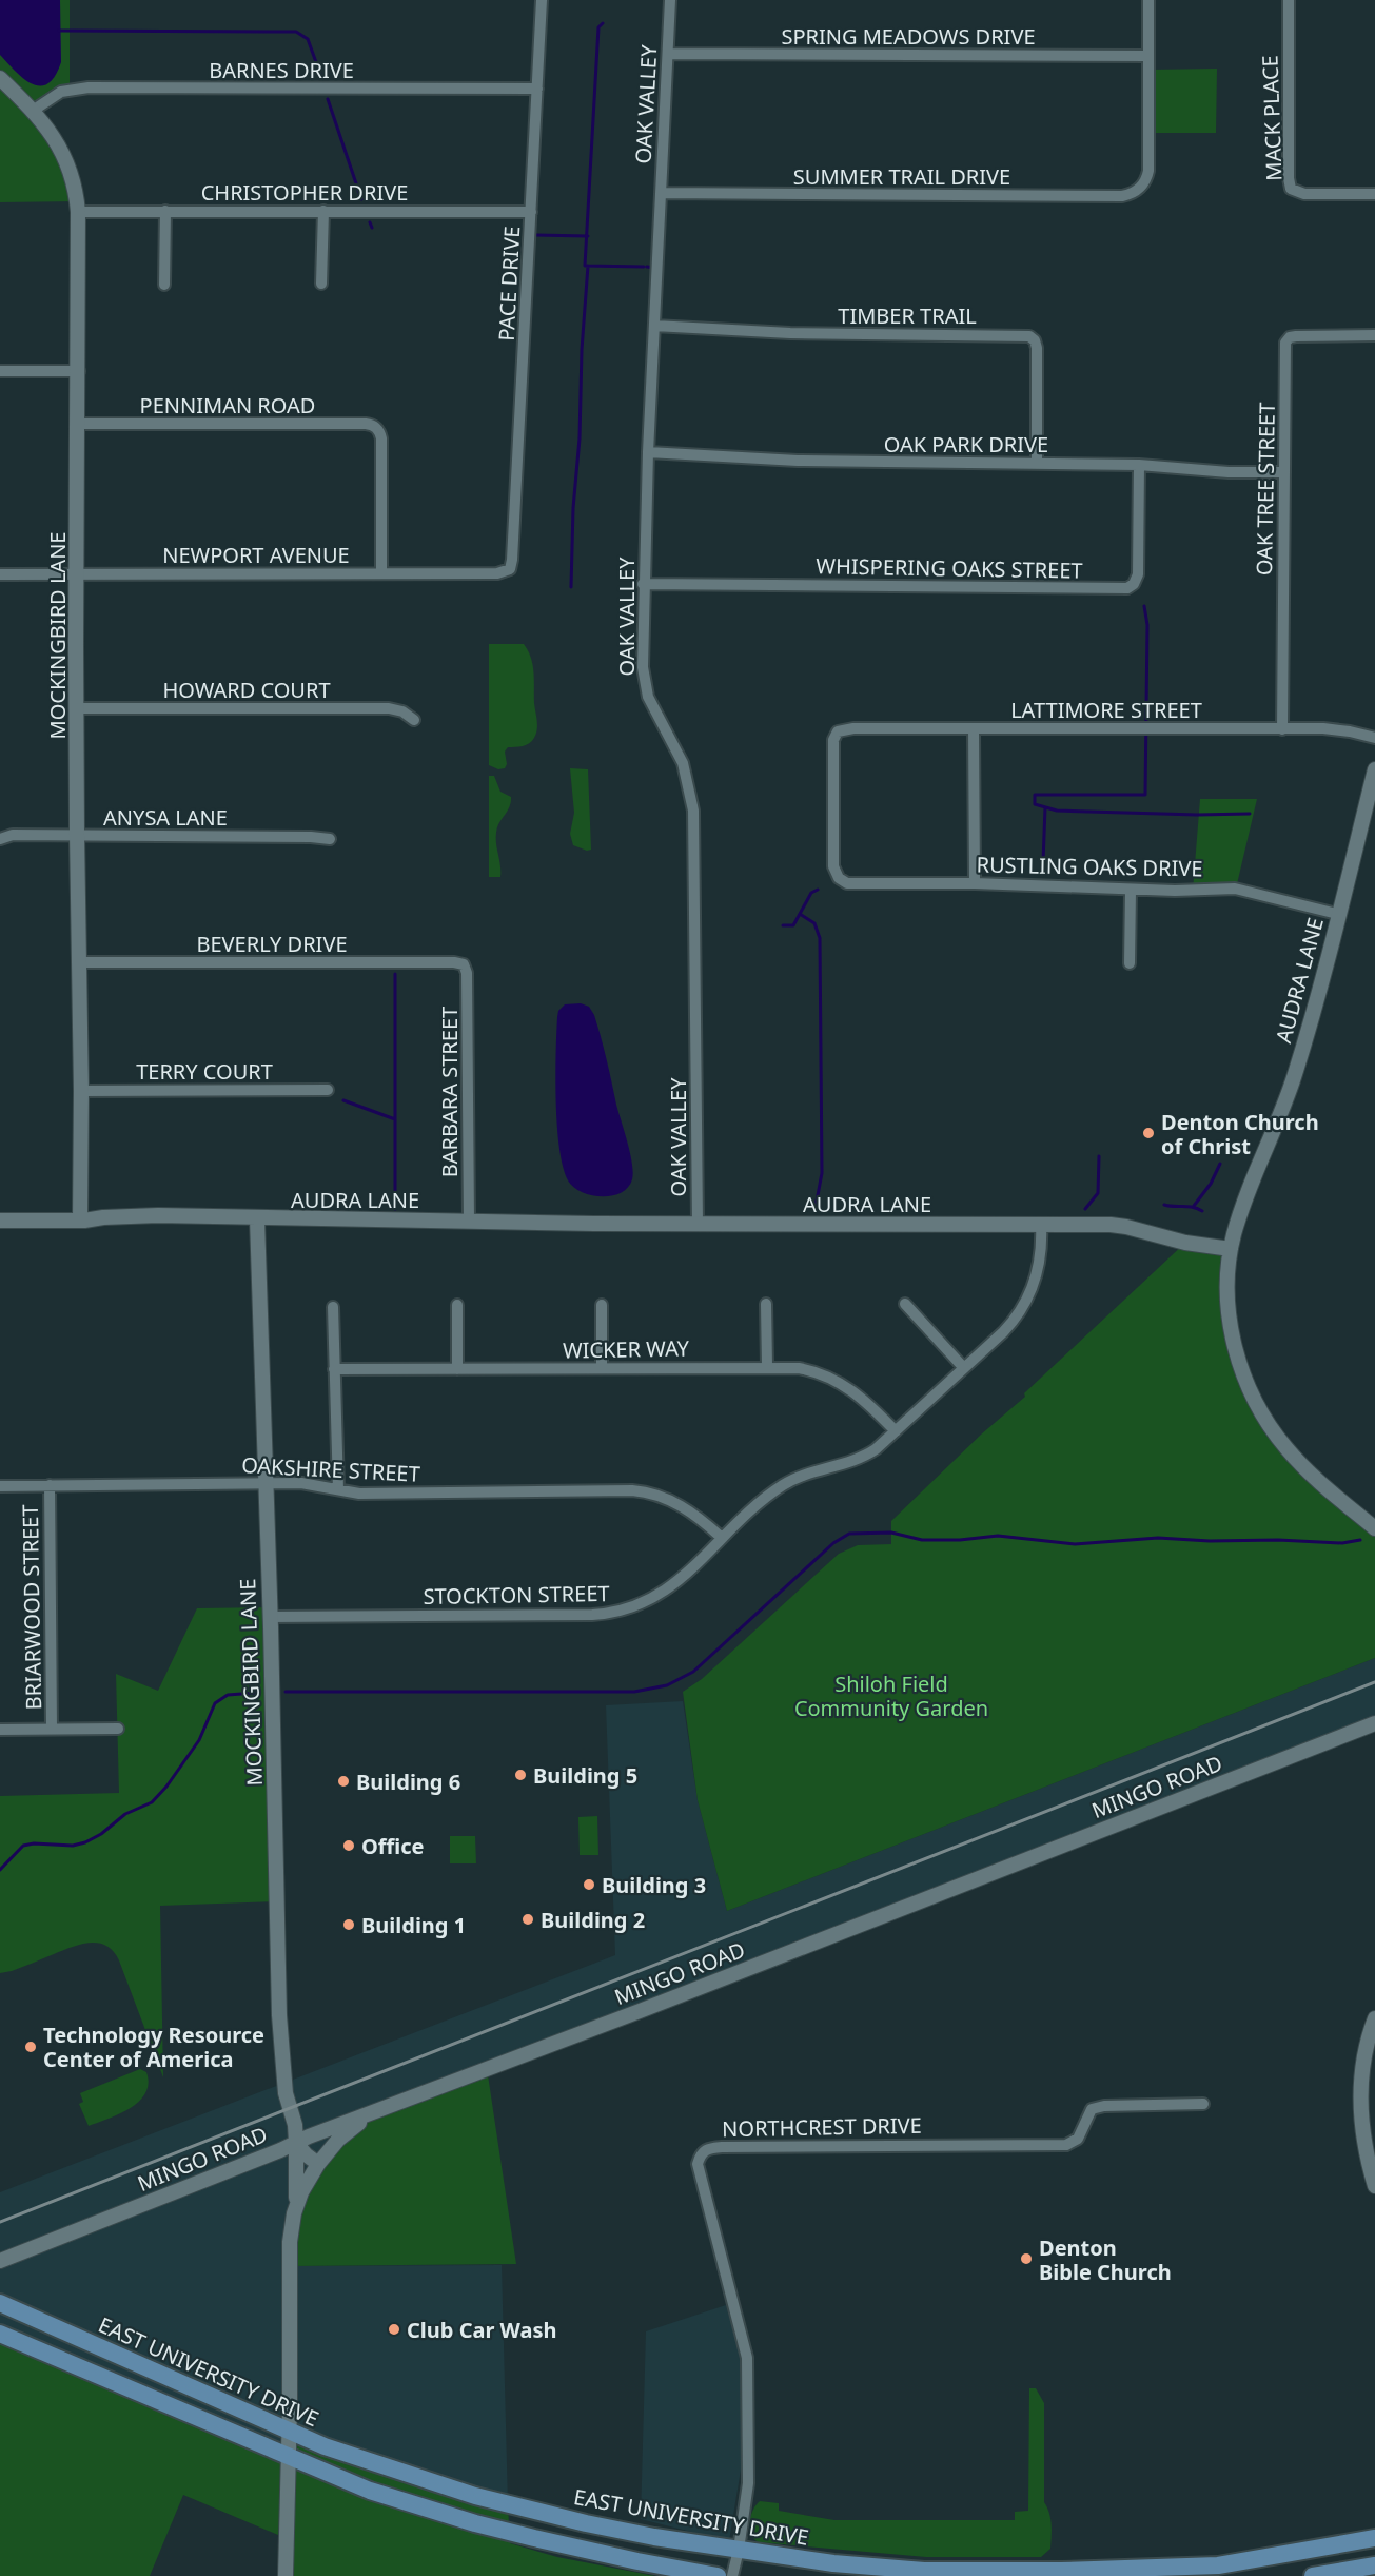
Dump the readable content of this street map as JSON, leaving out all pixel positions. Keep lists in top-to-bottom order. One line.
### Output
{"streets":{"main road":["EAST UNIVERSITY DRIVE"],"street":["SPRING MEADOWS DRIVE","BARNES DRIVE","OAK VALLEY","MACK PLACE","SUMMER TRAIL DRIVE","CHRISTOPHER DRIVE","PACE DRIVE","TIMBER TRAIL","PENNIMAN ROAD","OAK PARK DRIVE","OAK TREE STREET","NEWPORT AVENUE","WHISPERING OAKS STREET","MOCKINGBIRD LANE","HOWARD COURT","LATTIMORE STREET","ANYSA LANE","RUSTLING OAKS DRIVE","BEVERLY DRIVE","AUDRA LANE","TERRY COURT","BARBARA STREET","WICKER WAY","OAKSHIRE STREET","STOCKTON STREET","BRIARWOOD STREET","MINGO ROAD","NORTHCREST DRIVE"]},"crossings":[["SPRING MEADOWS DRIVE","OAK VALLEY"],["SPRING MEADOWS DRIVE","SUMMER TRAIL DRIVE"],["BARNES DRIVE","PACE DRIVE"],["BARNES DRIVE","MOCKINGBIRD LANE"],["OAK VALLEY","SUMMER TRAIL DRIVE"],["OAK VALLEY","TIMBER TRAIL"],["OAK VALLEY","OAK PARK DRIVE"],["OAK VALLEY","WHISPERING OAKS STREET"],["OAK VALLEY","AUDRA LANE"],["CHRISTOPHER DRIVE","PACE DRIVE"],["CHRISTOPHER DRIVE","MOCKINGBIRD LANE"],["PACE DRIVE","NEWPORT AVENUE"],["TIMBER TRAIL","OAK PARK DRIVE"],["PENNIMAN ROAD","NEWPORT AVENUE"],["PENNIMAN ROAD","MOCKINGBIRD LANE"],["OAK PARK DRIVE","OAK TREE STREET"],["OAK PARK DRIVE","WHISPERING OAKS STREET"],["OAK TREE STREET","LATTIMORE STREET"],["NEWPORT AVENUE","MOCKINGBIRD LANE"],["MOCKINGBIRD LANE","HOWARD COURT"],["MOCKINGBIRD LANE","ANYSA LANE"],["MOCKINGBIRD LANE","BEVERLY DRIVE"],["MOCKINGBIRD LANE","AUDRA LANE"],["MOCKINGBIRD LANE","TERRY COURT"],["MOCKINGBIRD LANE","OAKSHIRE STREET"],["MOCKINGBIRD LANE","STOCKTON STREET"],["MOCKINGBIRD LANE","MINGO ROAD"],["LATTIMORE STREET","RUSTLING OAKS DRIVE"],["RUSTLING OAKS DRIVE","AUDRA LANE"],["BEVERLY DRIVE","BARBARA STREET"],["AUDRA LANE","BARBARA STREET"],["AUDRA LANE","STOCKTON STREET"],["WICKER WAY","STOCKTON STREET"],["OAKSHIRE STREET","STOCKTON STREET"],["OAKSHIRE STREET","BRIARWOOD STREET"],["NORTHCREST DRIVE","EAST UNIVERSITY DRIVE"]],"parks":["Shiloh Field Community Garden"],"places":["Denton Church of Christ","Building 5","Building 6","Office","Building 3","Building 2","Building 1","Technology Resource Center of America","Denton Bible Church","Club Car Wash"]}
